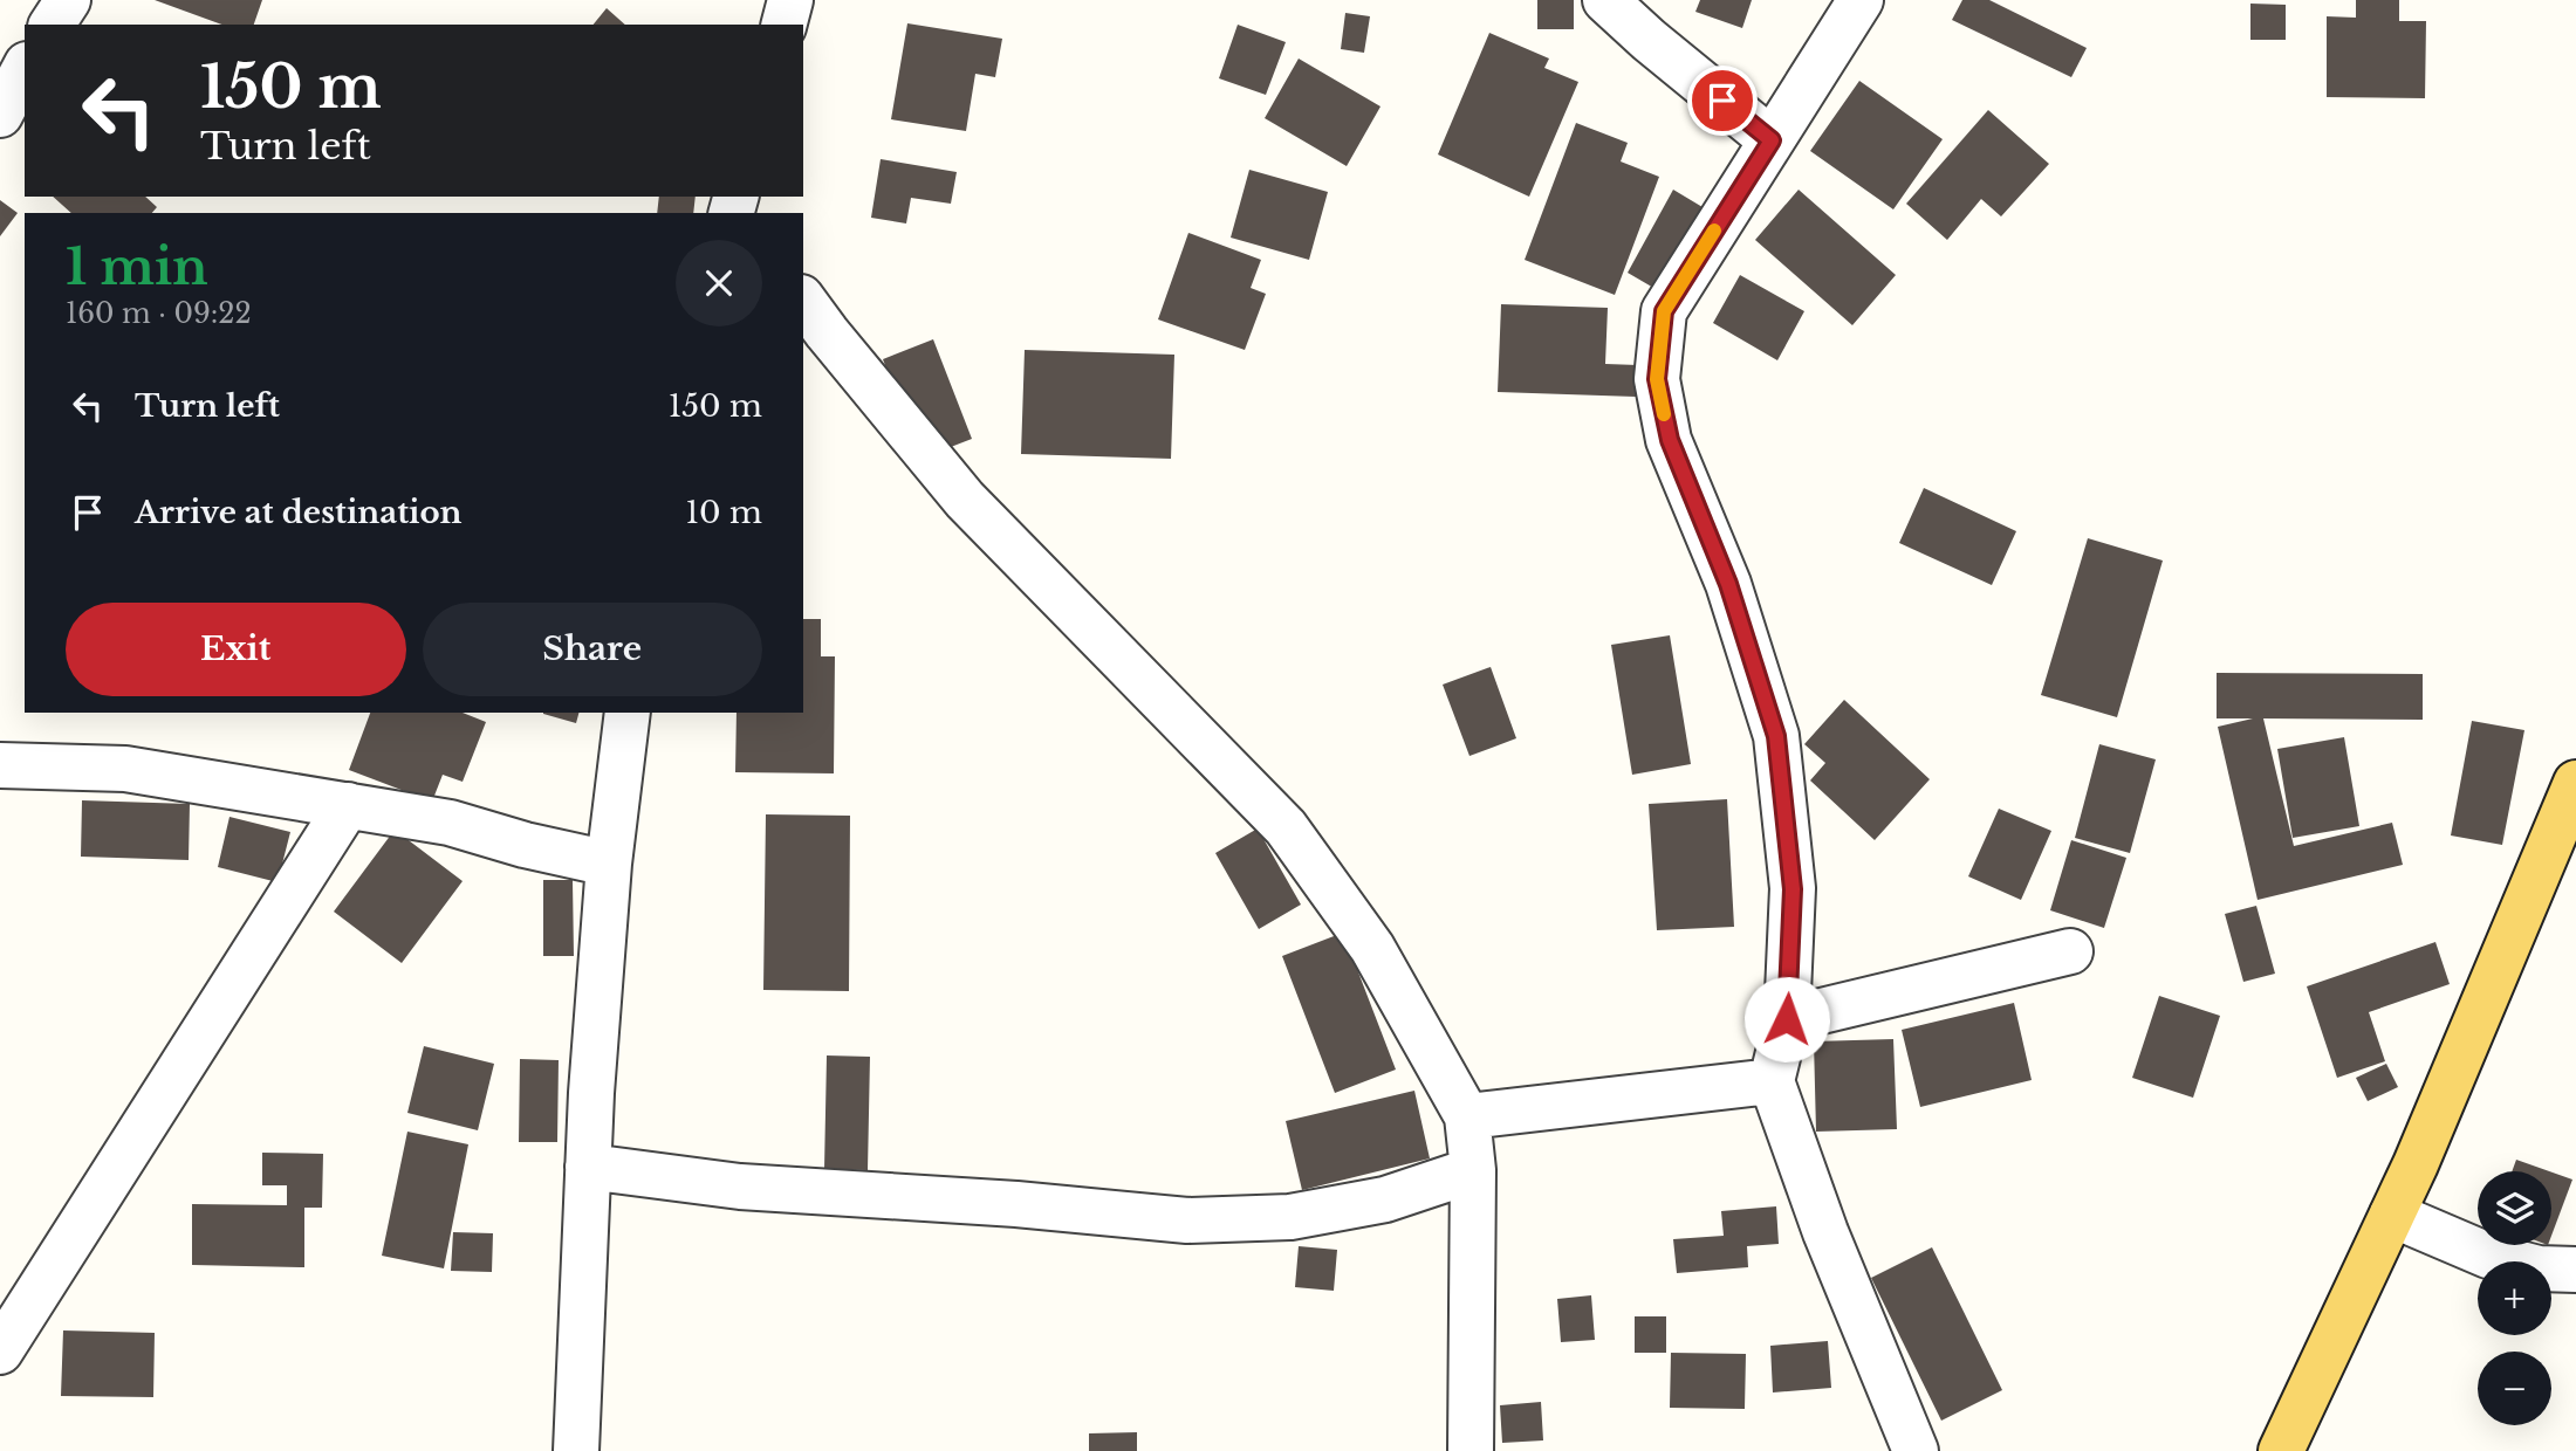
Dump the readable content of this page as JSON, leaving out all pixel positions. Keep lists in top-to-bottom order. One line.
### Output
{"page":{"turn":["150 m","Turn left"],"heading":["1 min","160 m · 09:22"],"list":[{"name":"Turn left","value":"150 m"},{"name":"Arrive at destination","value":"10 m"}],"buttons":["Exit","Share"],"map_buttons":["+","−"]}}
